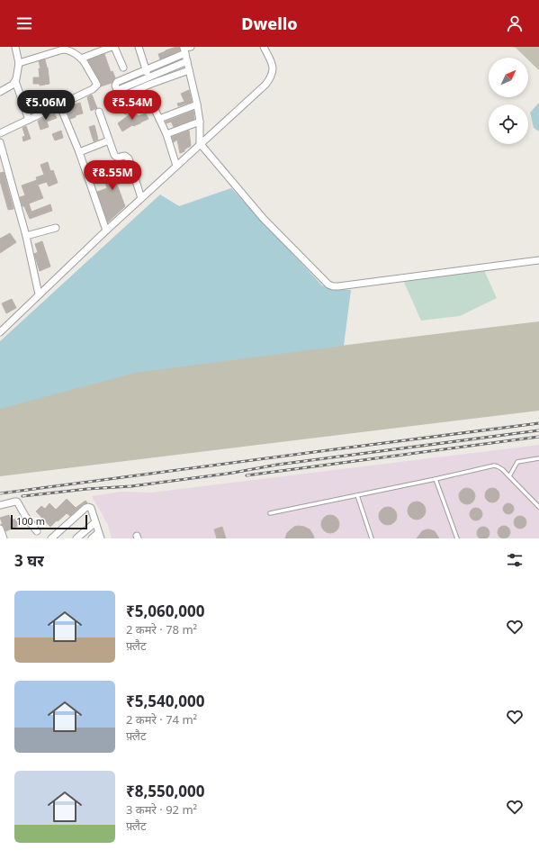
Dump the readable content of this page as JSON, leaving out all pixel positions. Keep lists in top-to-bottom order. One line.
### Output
{"scale_bar":"100 m","north":"top right","page":{"header":"Dwello","price":["₹5.06M","₹5.54M","₹8.55M"],"scale":"100 m","heading":"3 घर","list":[{"name":"₹5,060,000","note":"2 कमरे · 78 m² · फ़्लैट"},{"name":"₹5,540,000","note":"2 कमरे · 74 m² · फ़्लैट"},{"name":"₹8,550,000","note":"3 कमरे · 92 m² · फ़्लैट"}]}}
